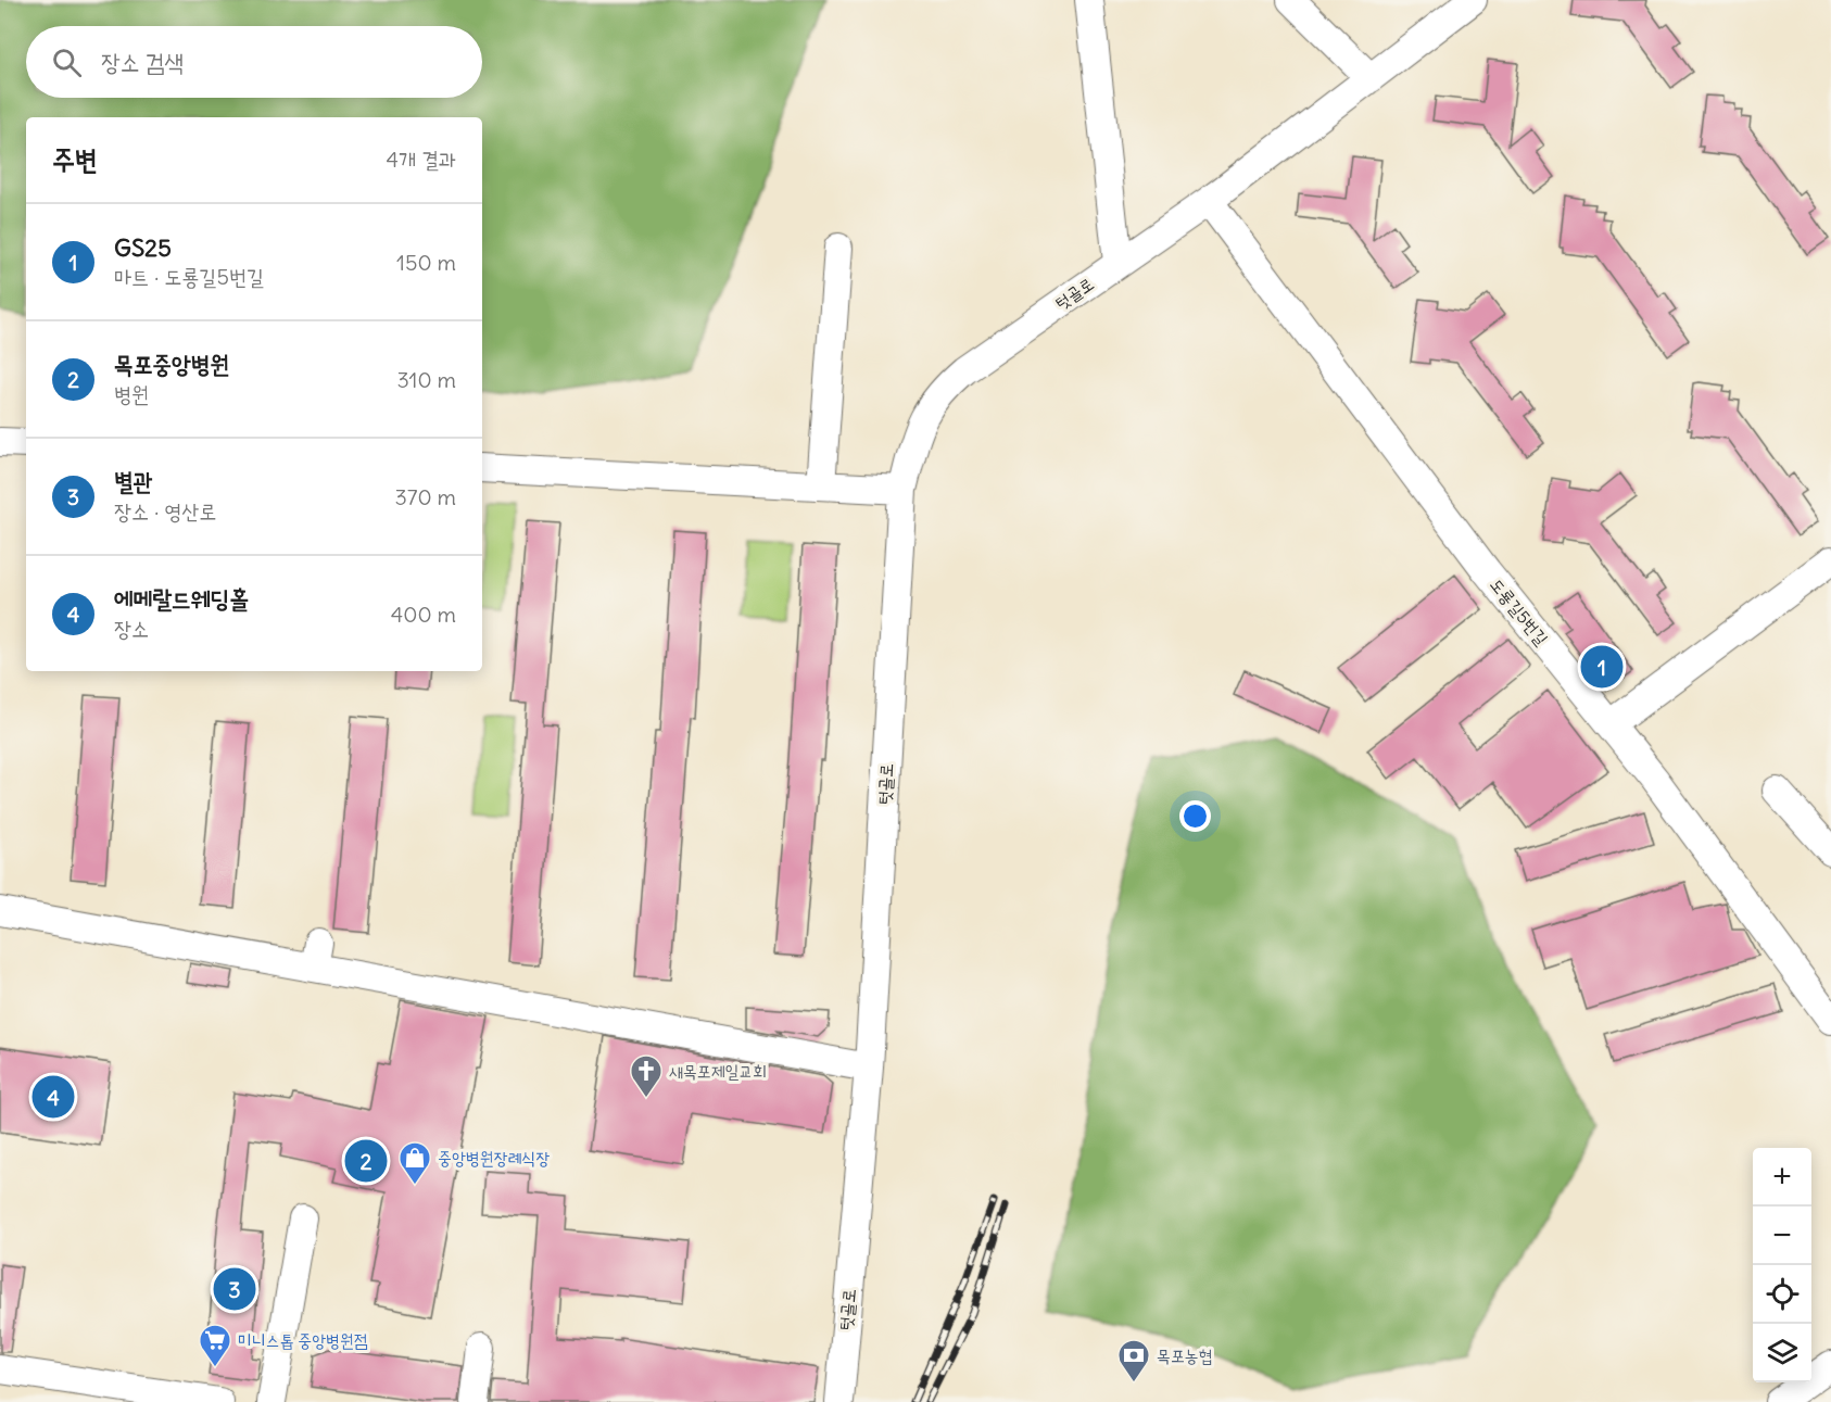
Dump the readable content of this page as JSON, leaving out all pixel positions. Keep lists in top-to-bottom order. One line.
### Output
{"streets":{"street":["텃골로","도룡길5번길"]},"crossings":[["텃골로","도룡길5번길"]],"places":{"church":["새목포제일교회"],"shop":["중앙병원장례식장"],"supermarket":["미니스톱 중앙병원점"],"bank":["목포농협"]},"page":{"search":"장소 검색","heading":["주변","4개 결과"],"list":[{"mark":"1","name":"GS25","note":"마트 · 도룡길5번길","value":"150 m"},{"mark":"2","name":"목포중앙병원","note":"병원","value":"310 m"},{"mark":"3","name":"별관","note":"장소 · 영산로","value":"370 m"},{"mark":"4","name":"에메랄드웨딩홀","note":"장소","value":"400 m"}],"pins":["1","4","2","3"],"map_buttons":["+","−"]}}
